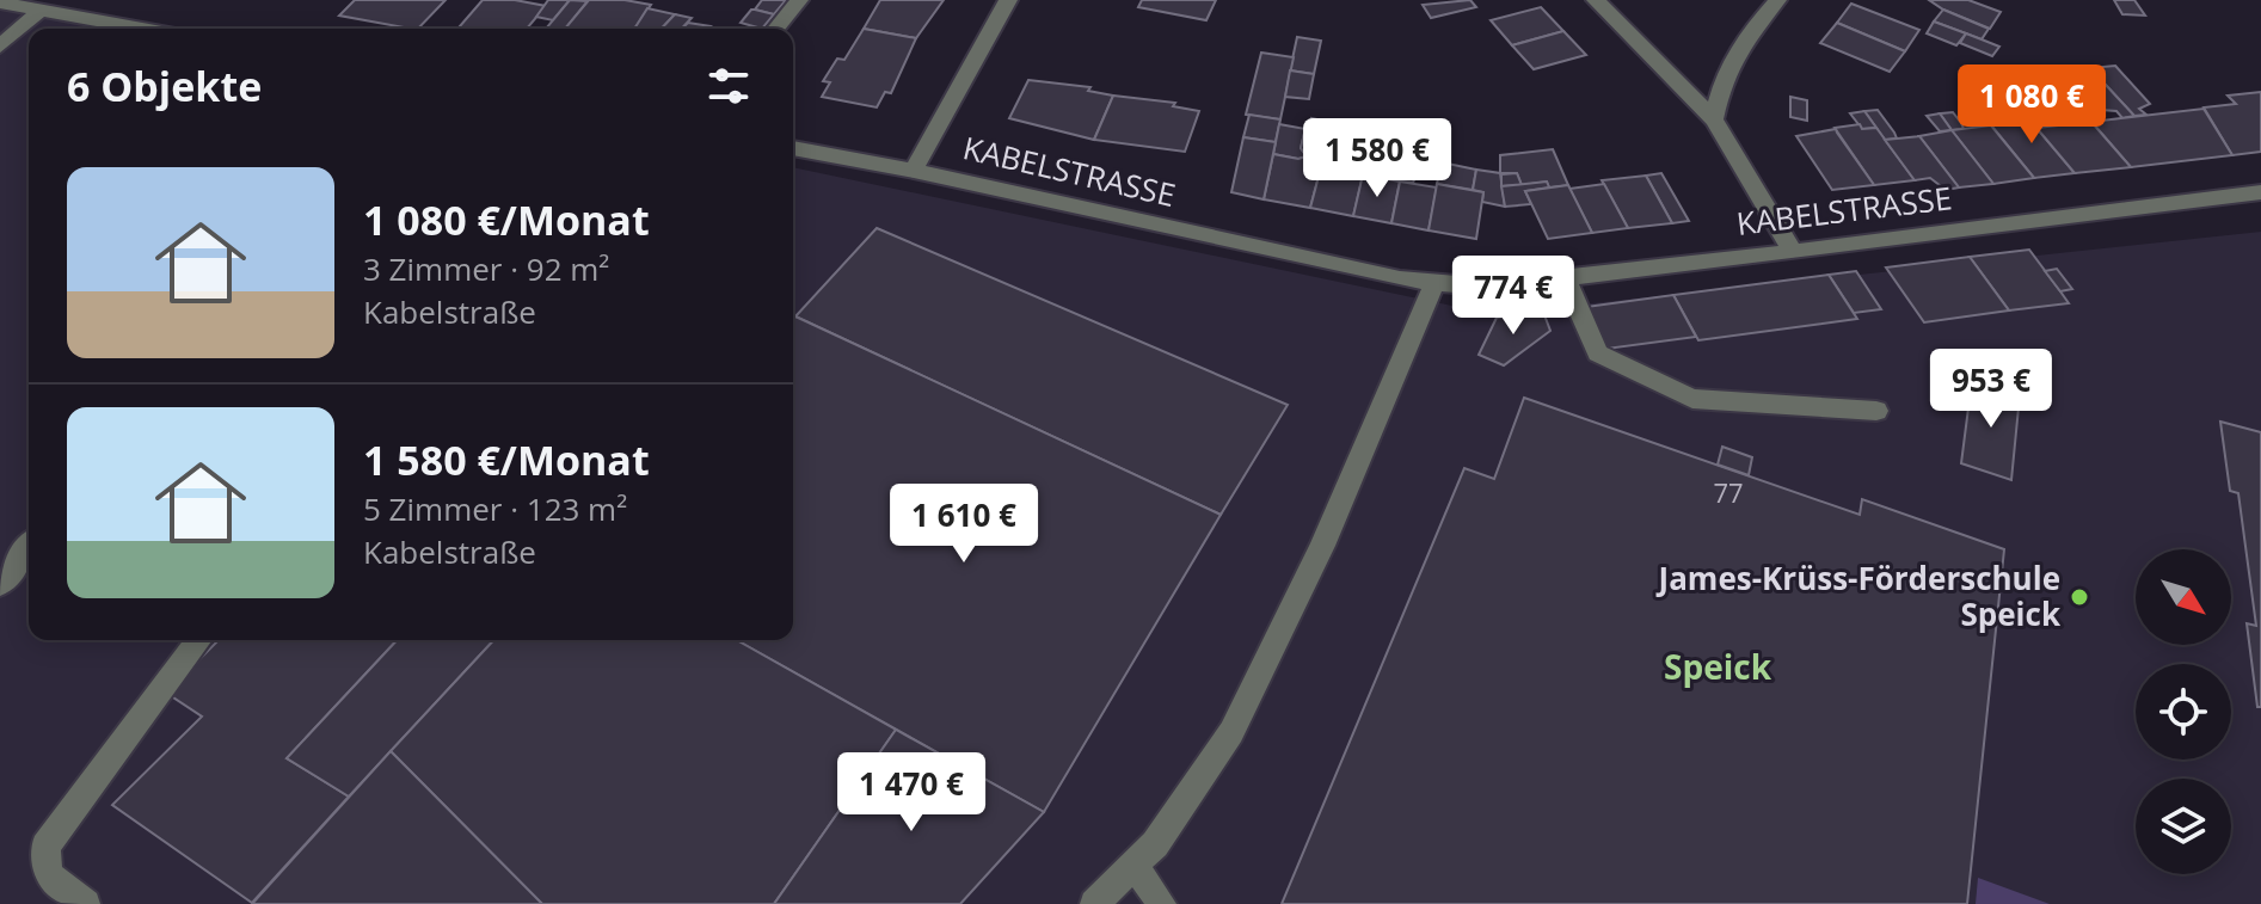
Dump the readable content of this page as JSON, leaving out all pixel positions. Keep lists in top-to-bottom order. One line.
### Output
{"streets":{"street":["KABELSTRASSE"]},"districts":["Speick"],"places":["James-Krüss-Förderschule Speick"],"house_numbers":["77"],"north":"bottom right","page":{"heading":"6 Objekte","price":["1 080 €","1 580 €","774 €","953 €","1 610 €","1 470 €"],"list":[{"name":"1 080 €/Monat","note":"3 Zimmer · 92 m² · Kabelstraße"},{"name":"1 580 €/Monat","note":"5 Zimmer · 123 m² · Kabelstraße"}]}}
